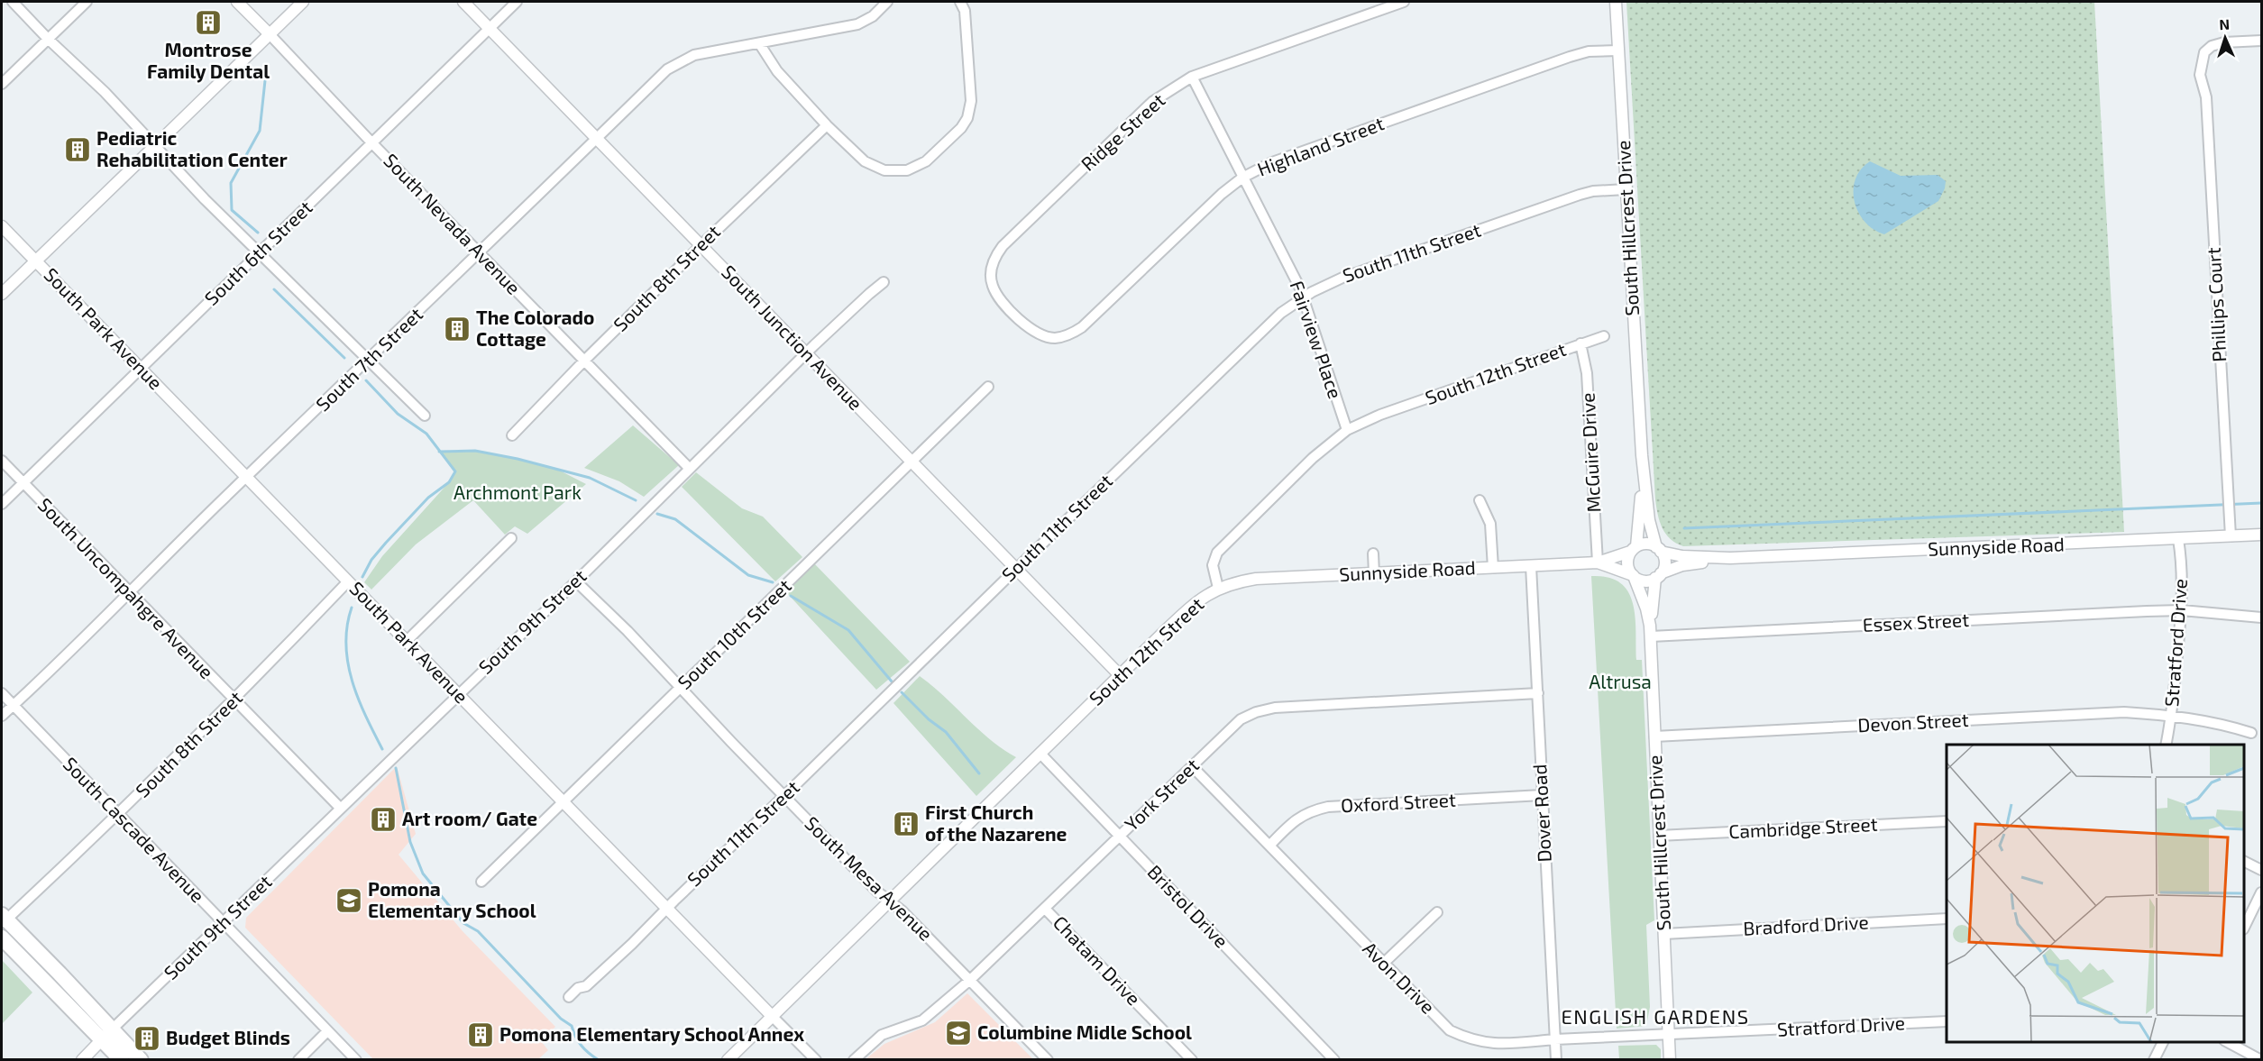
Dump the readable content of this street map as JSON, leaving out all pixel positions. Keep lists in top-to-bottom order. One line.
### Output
{"streets":{"street":["Ridge Street","Highland Street","South Nevada Avenue","South Hillcrest Drive","South 6th Street","South 11th Street","South 8th Street","Phillips Court","South Park Avenue","South Junction Avenue","Fairview Place","South 7th Street","South 12th Street","McGuire Drive","Sunnyside Road","South Uncompahgre Avenue","South 9th Street","Essex Street","South 10th Street","Stratford Drive","Devon Street","York Street","Oxford Street","Dover Road","Cambridge Street","South Cascade Avenue","South Mesa Avenue","Bristol Drive","Bradford Drive","Chatam Drive","Avon Drive"]},"crossings":[["Ridge Street","Highland Street"],["Ridge Street","Fairview Place"],["Highland Street","South Hillcrest Drive"],["Highland Street","Fairview Place"],["South Nevada Avenue","South 6th Street"],["South Nevada Avenue","South 8th Street"],["South Nevada Avenue","South 7th Street"],["South Nevada Avenue","South 9th Street"],["South Hillcrest Drive","South 11th Street"],["South Hillcrest Drive","Essex Street"],["South Hillcrest Drive","Stratford Drive"],["South Hillcrest Drive","Devon Street"],["South Hillcrest Drive","Cambridge Street"],["South Hillcrest Drive","Bradford Drive"],["South Hillcrest Drive","Avon Drive"],["South 6th Street","South Park Avenue"],["South 6th Street","South Junction Avenue"],["South 6th Street","South Uncompahgre Avenue"],["South 11th Street","South Park Avenue"],["South 11th Street","South Junction Avenue"],["South 11th Street","Fairview Place"],["South 11th Street","South Mesa Avenue"],["South 8th Street","South Park Avenue"],["South 8th Street","South Junction Avenue"],["South 8th Street","South Uncompahgre Avenue"],["South 8th Street","South Cascade Avenue"],["Phillips Court","Sunnyside Road"],["South Park Avenue","South 7th Street"],["South Park Avenue","South 12th Street"],["South Park Avenue","South 9th Street"],["South Park Avenue","South 10th Street"],["South Junction Avenue","South 7th Street"],["South Junction Avenue","South 12th Street"],["South Junction Avenue","South 9th Street"],["South Junction Avenue","South 10th Street"],["Fairview Place","South 12th Street"],["South 7th Street","South Uncompahgre Avenue"],["South 7th Street","South Cascade Avenue"],["South 12th Street","McGuire Drive"],["South 12th Street","Sunnyside Road"],["South 12th Street","South Mesa Avenue"],["South 12th Street","Bristol Drive"],["McGuire Drive","Sunnyside Road"],["Sunnyside Road","Stratford Drive"],["Sunnyside Road","Dover Road"],["South Uncompahgre Avenue","South 9th Street"],["South 9th Street","South Cascade Avenue"],["South 9th Street","South Mesa Avenue"],["Essex Street","Stratford Drive"],["South 10th Street","South Mesa Avenue"],["Stratford Drive","Devon Street"],["Stratford Drive","Avon Drive"],["York Street","Dover Road"],["York Street","South Mesa Avenue"],["York Street","Bristol Drive"],["York Street","Chatam Drive"],["York Street","Avon Drive"],["Oxford Street","Dover Road"],["Oxford Street","Avon Drive"],["Dover Road","Avon Drive"]],"districts":["ENGLISH GARDENS"],"parks":["Archmont Park","Altrusa"],"places":{"building":["Montrose Family Dental","Pediatric Rehabilitation Center","The Colorado Cottage","Art room/ Gate","First Church of the Nazarene","Pomona Elementary School Annex","Budget Blinds"],"school or university":["Pomona Elementary School","Columbine Midle School"]},"north":"top"}
